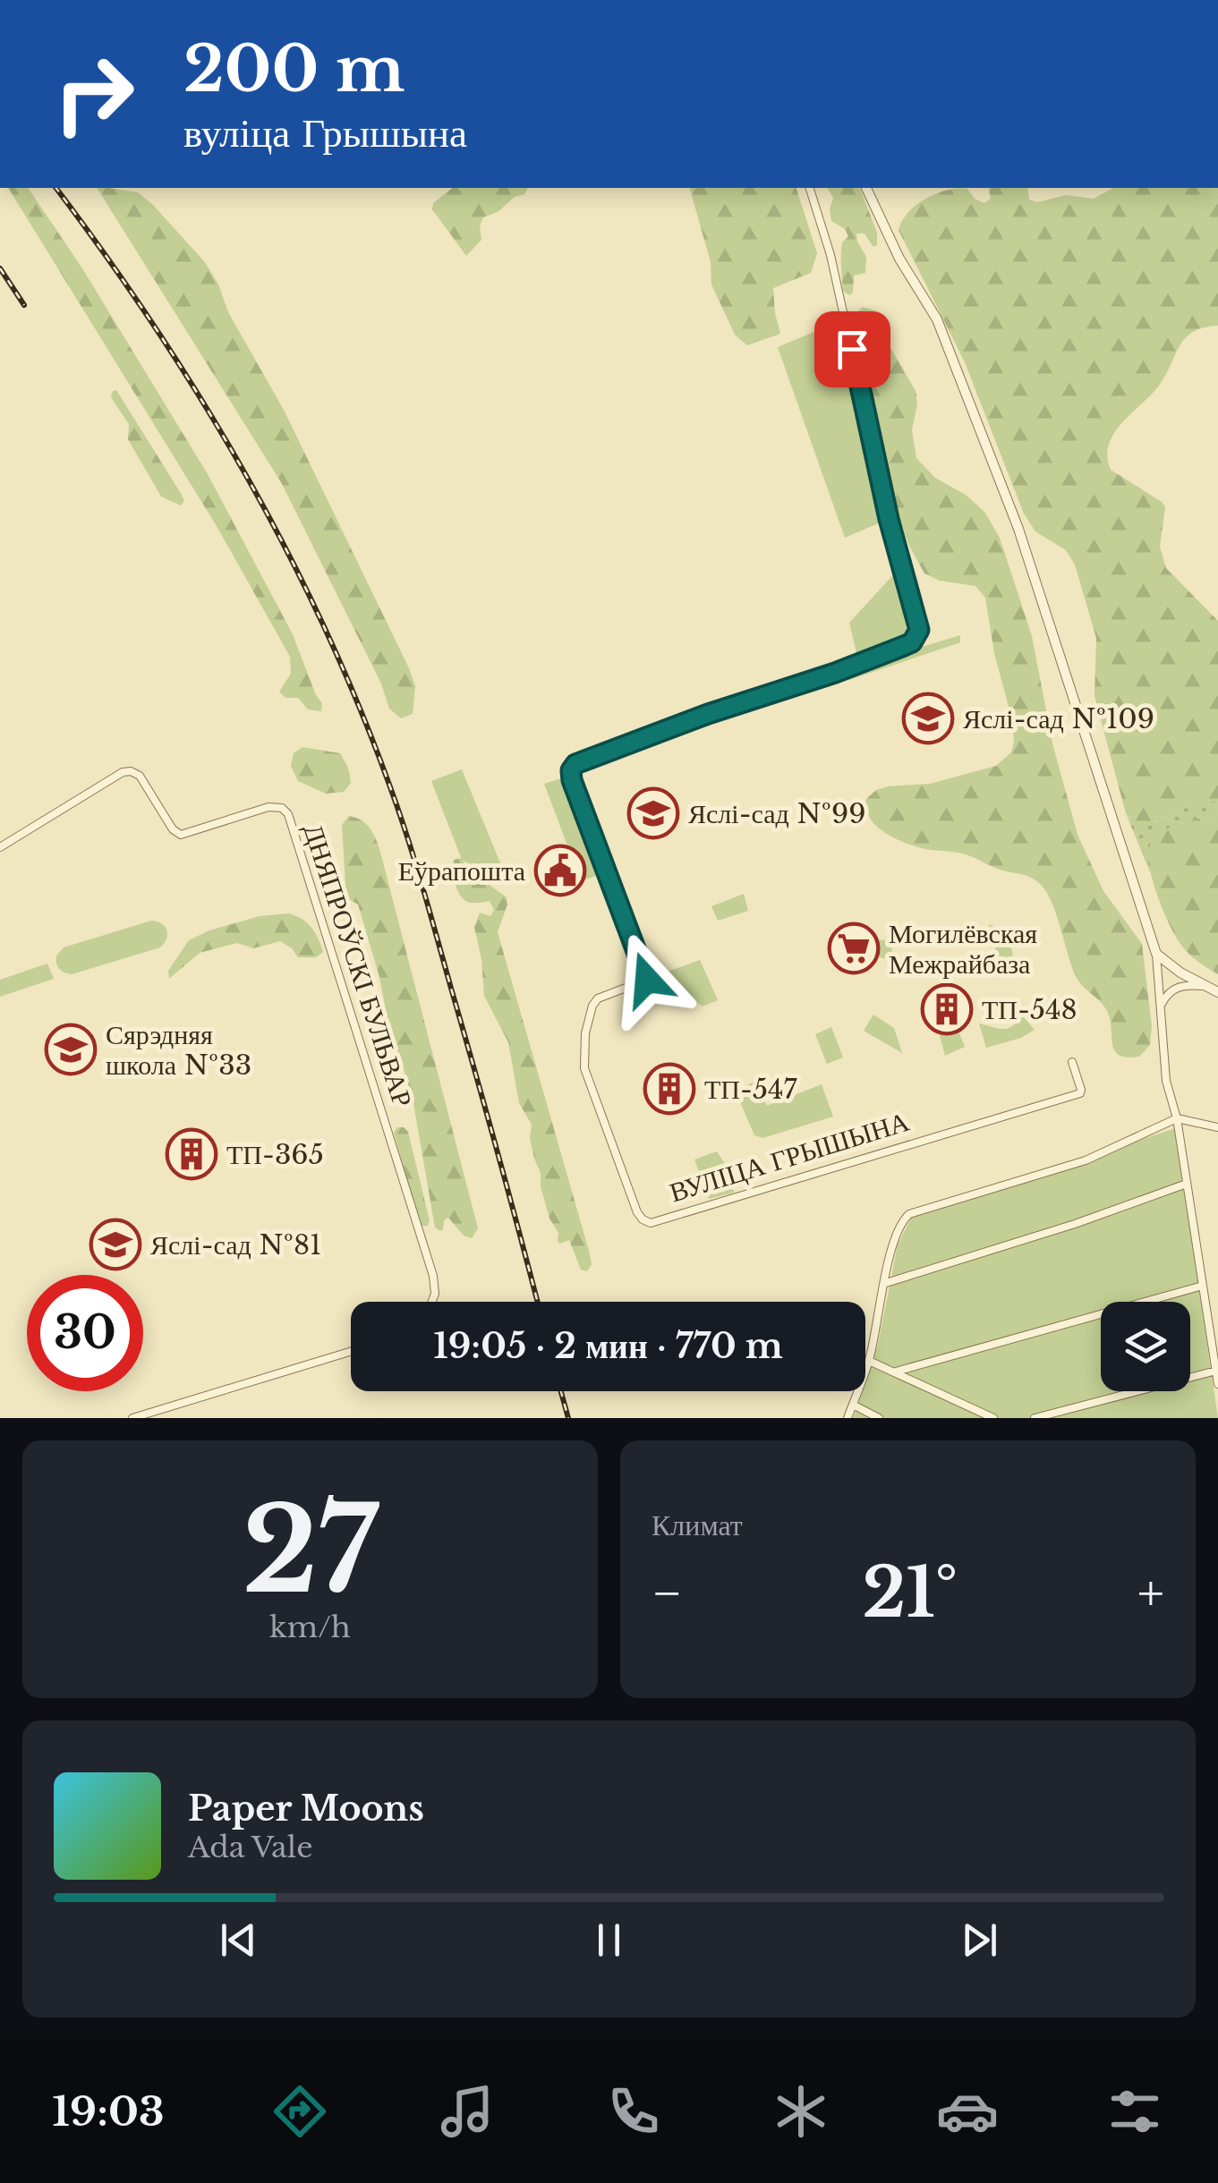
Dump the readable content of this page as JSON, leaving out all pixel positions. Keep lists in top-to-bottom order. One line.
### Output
{"streets":{"street":["ДНЯПРОЎСКІ БУЛЬВАР","ВУЛІЦА ГРЫШЫНА"]},"places":{"school or university":["Яслі-сад №109","Яслі-сад №99","Сярэдняя школа №33","Яслі-сад №81"],"public building":["Еўрапошта"],"supermarket":["Могилёвская Межрайбаза"],"building":["ТП-548","ТП-547","ТП-365"]},"page":{"turn":["200 m","вуліца Грышына"],"limit":"30","trip":"19:05 · 2 мин · 770 m","tile":[["27","km/h"],"Климат"],"heat":["−","21°","+"],"song":["Paper Moons","Ada Vale"],"tabs":"19:03"}}
